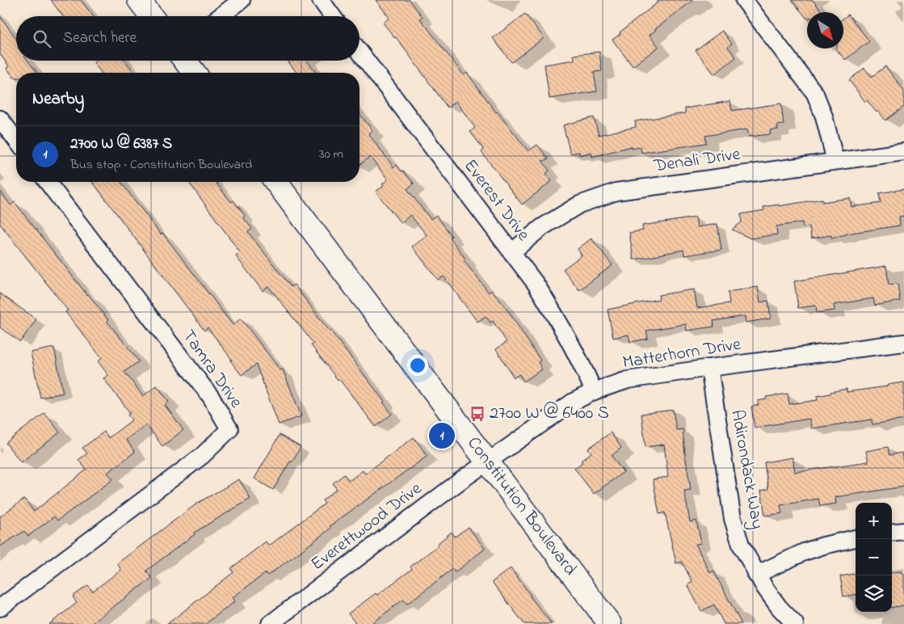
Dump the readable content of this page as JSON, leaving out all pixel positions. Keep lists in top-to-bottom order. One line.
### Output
{"streets":{"main road":["Constitution Boulevard"],"street":["Denali Drive","Everest Drive","Matterhorn Drive","Tamra Drive","Adirondack Way","Everettwood Drive"]},"crossings":[["Denali Drive","Everest Drive"],["Everest Drive","Matterhorn Drive"],["Matterhorn Drive","Adirondack Way"],["Matterhorn Drive","Constitution Boulevard"],["Matterhorn Drive","Everettwood Drive"],["Constitution Boulevard","Everettwood Drive"]],"places":{"bus stop":["2700 W @ 6400 S"]},"north":"bottom right","page":{"search":"Search here","heading":"Nearby","list":[{"mark":"1","name":"2700 W @ 6387 S","note":"Bus stop · Constitution Boulevard","value":"30 m"}],"pins":"1","map_buttons":["+","−"]}}
